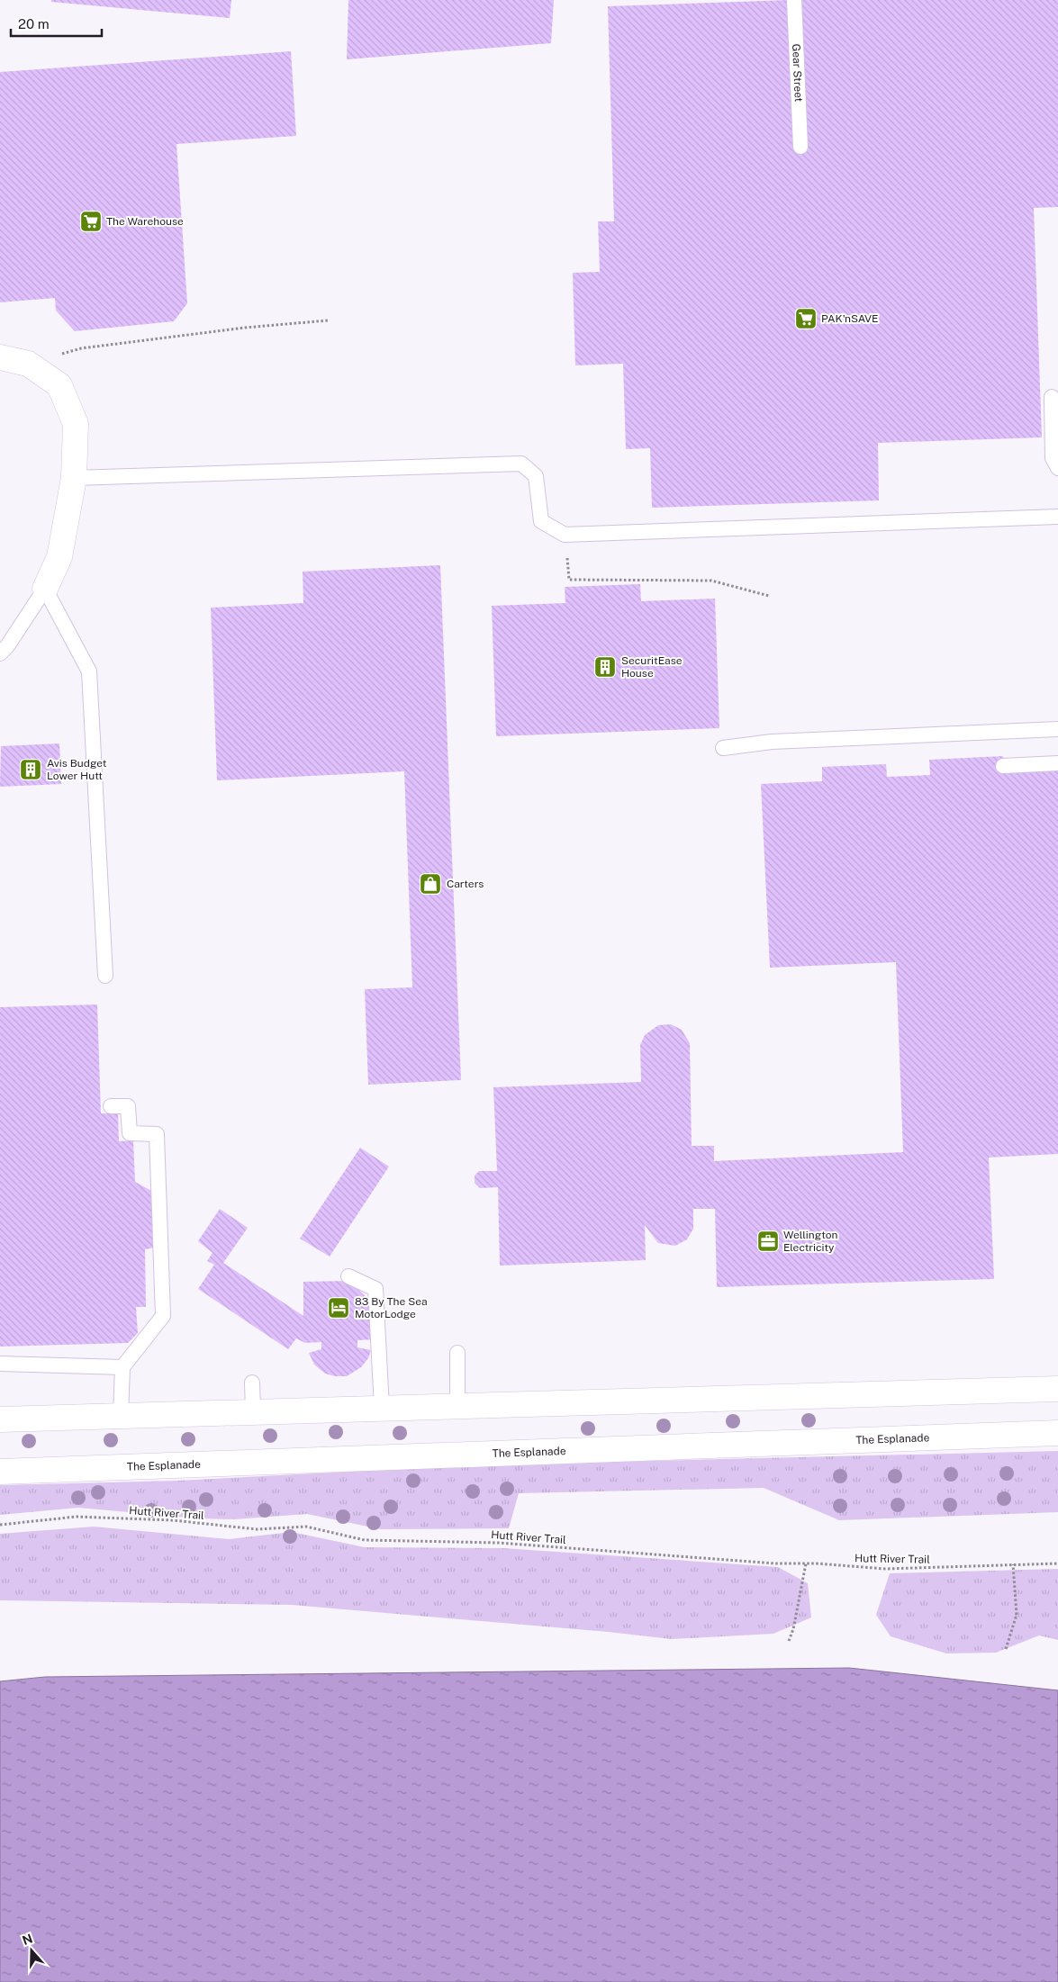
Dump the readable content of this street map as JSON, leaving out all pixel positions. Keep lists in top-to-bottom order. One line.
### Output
{"streets":{"main road":["The Esplanade"],"lane":["Gear Street"],"path":["Hutt River Trail"]},"places":{"supermarket":["The Warehouse","PAK'nSAVE"],"building":["SecuritEase House","Avis Budget Lower Hutt"],"shop":["Carters"],"office":["Wellington Electricity"],"hotel":["83 By The Sea MotorLodge"]},"scale_bar":"20 m","north":"top"}
